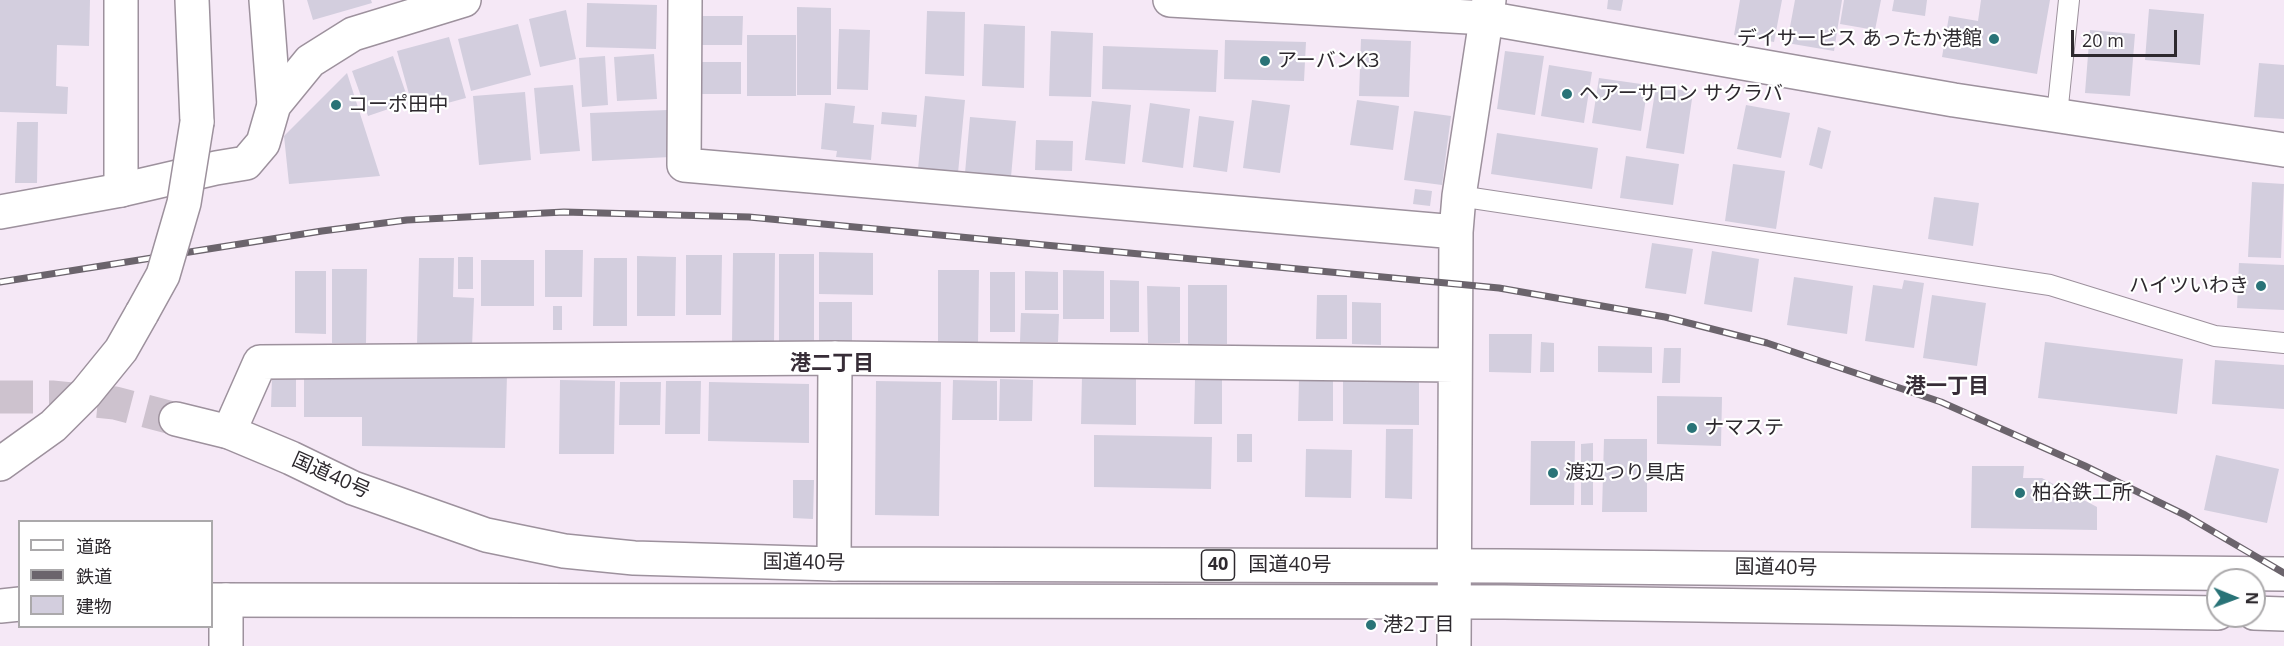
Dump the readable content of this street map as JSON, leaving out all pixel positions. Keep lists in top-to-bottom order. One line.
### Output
{"streets":{"main road":["国道40号","40"]},"districts":["港二丁目","港一丁目"],"places":["デイサービス あったか港館","アーバンK3","ヘアーサロン サクラバ","コーポ田中","ハイツいわき","ナマステ","渡辺つり具店","柏谷鉄工所","港2丁目"],"legend":["道路","鉄道","建物"],"scale_bar":"20 m","north":"right"}
